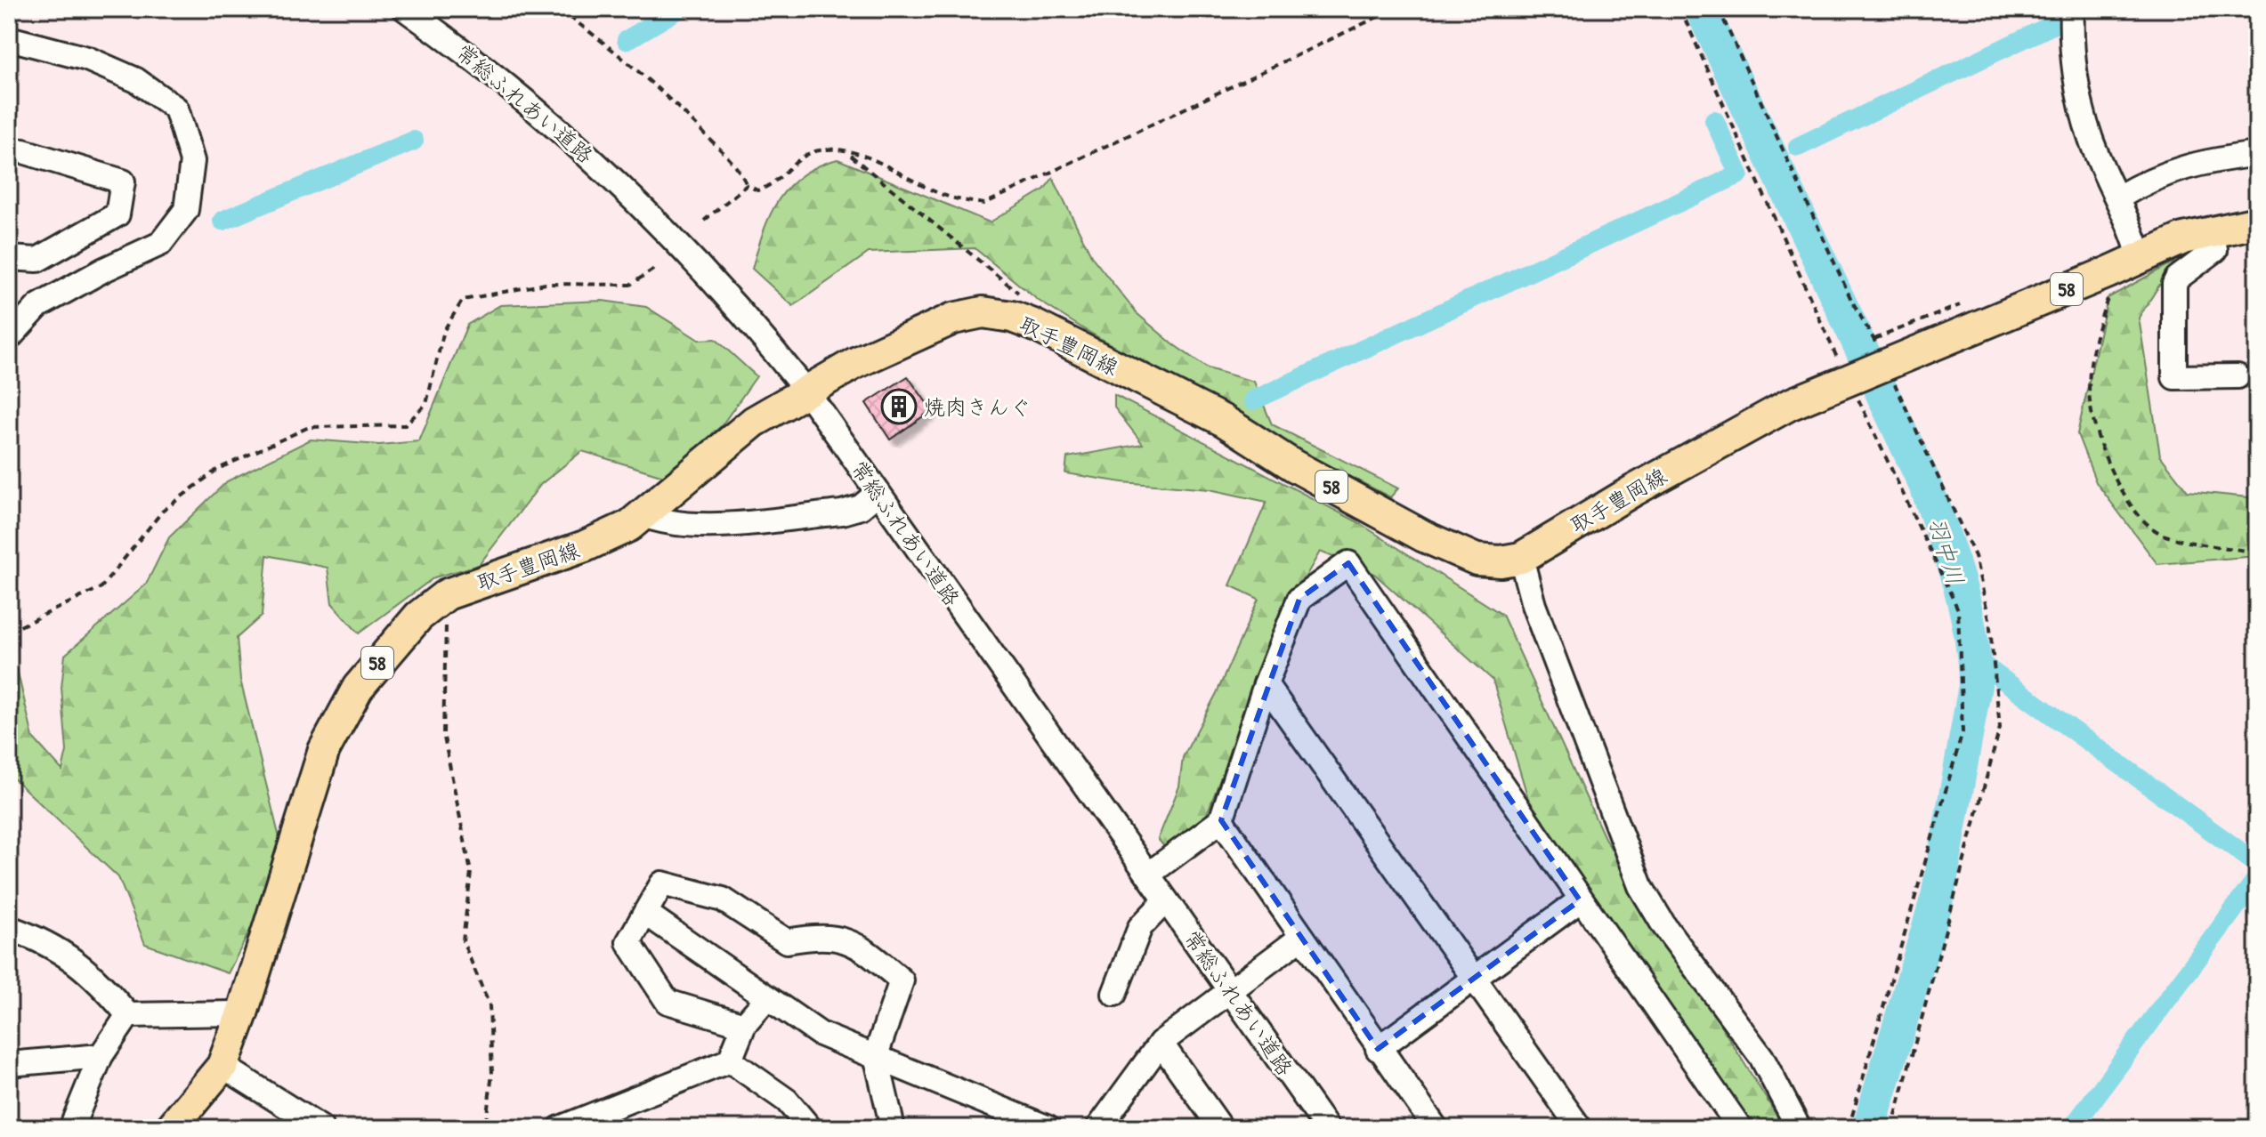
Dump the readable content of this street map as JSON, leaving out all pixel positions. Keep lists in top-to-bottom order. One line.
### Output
{"streets":{"main road":["58","取手豊岡線"],"street":["常総ふれあい道路"]},"crossings":[["常総ふれあい道路","取手豊岡線"]],"water":["羽中川"],"places":{"building":["焼肉きんぐ"]}}
